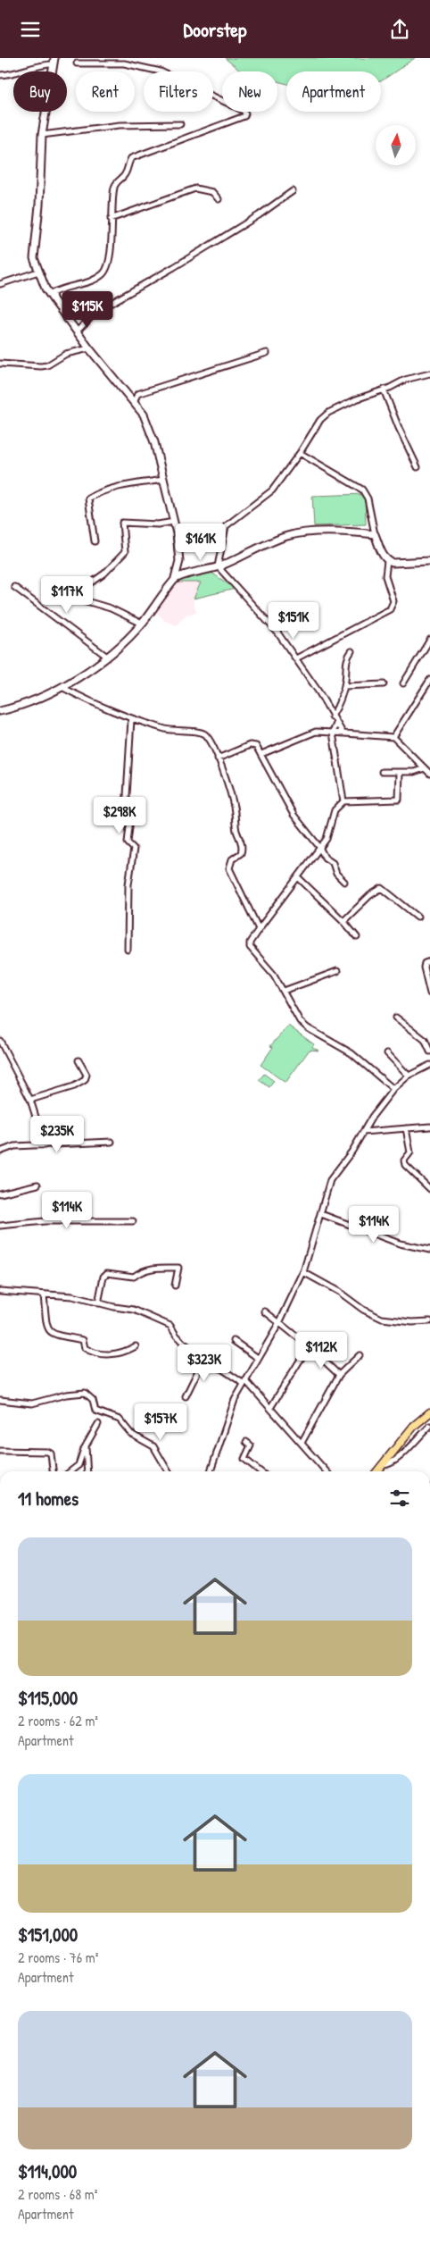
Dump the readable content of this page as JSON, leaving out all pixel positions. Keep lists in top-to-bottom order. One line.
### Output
{"north":"top","page":{"header":"Doorstep","chip":["Buy","Rent","Filters","New","Apartment"],"price":["$115K","$161K","$117K","$151K","$298K","$235K","$114K","$114K","$112K","$323K","$157K"],"heading":"11 homes","list":[{"name":"$115,000","note":"2 rooms · 62 m² · Apartment"},{"name":"$151,000","note":"2 rooms · 76 m² · Apartment"},{"name":"$114,000","note":"2 rooms · 68 m² · Apartment"}]}}
